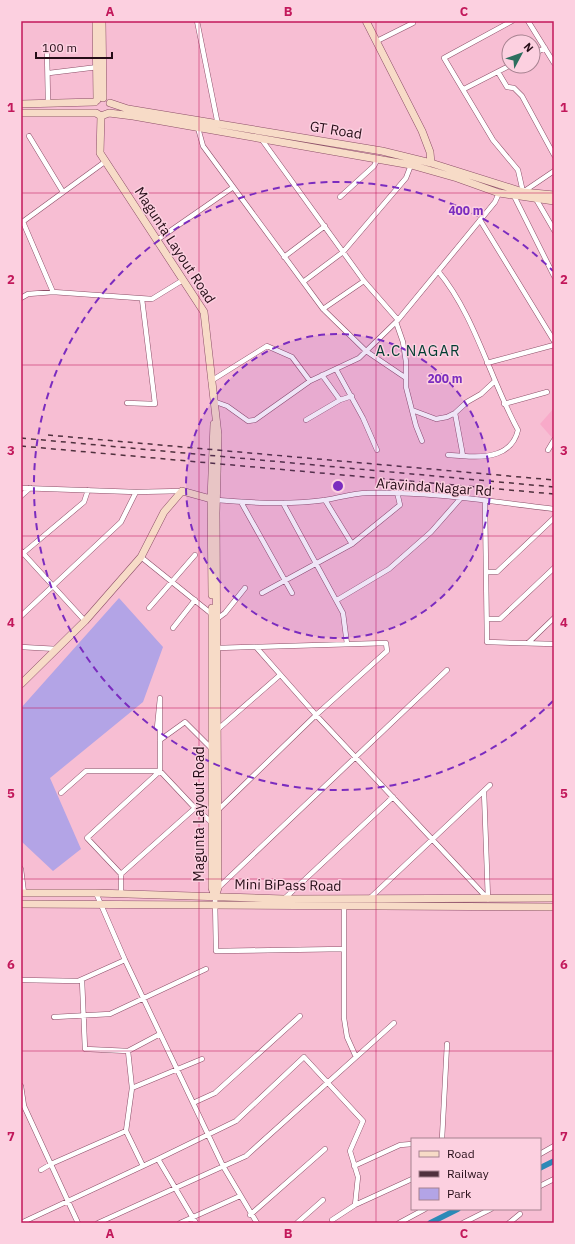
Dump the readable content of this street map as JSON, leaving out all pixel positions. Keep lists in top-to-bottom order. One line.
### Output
{"streets":{"main road":["GT Road","Magunta Layout Road","Mini BiPass Road"],"street":["Aravinda Nagar Rd"]},"crossings":[["GT Road","Magunta Layout Road"],["Magunta Layout Road","Aravinda Nagar Rd"],["Magunta Layout Road","Mini BiPass Road"]],"districts":["A.C NAGAR"],"legend":["Road","Railway","Park"],"scale_bar":"100 m","north":"top right","grid":{"columns":["A","B","C"],"rows":["1","2","3","4","5","6","7"]},"rings":["400 m","200 m"]}
